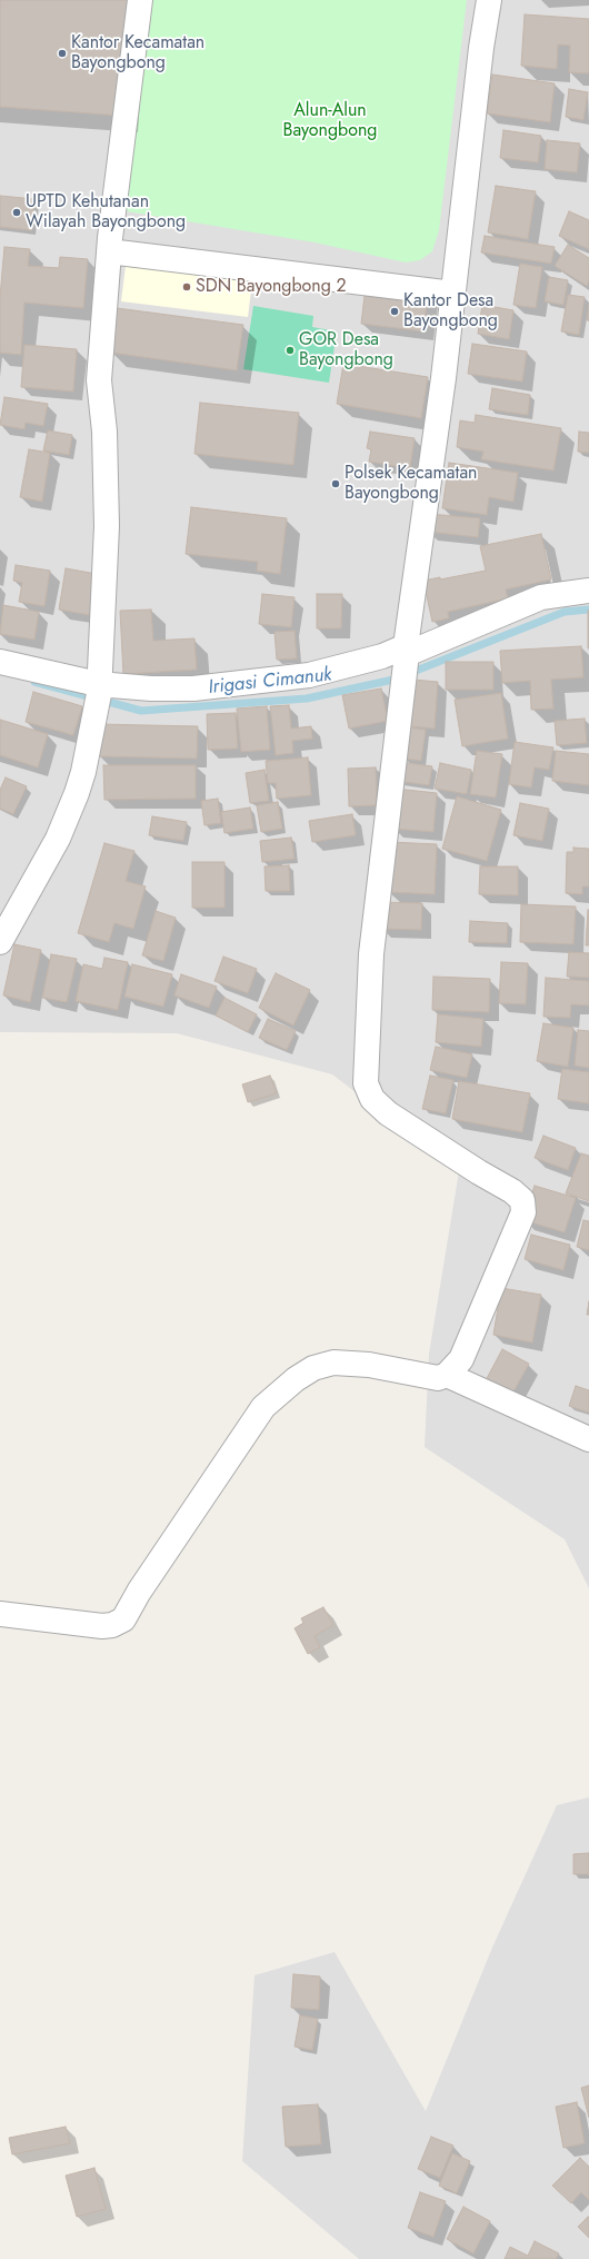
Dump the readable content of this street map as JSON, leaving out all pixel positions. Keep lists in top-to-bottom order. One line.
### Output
{"water":["Irigasi Cimanuk"],"parks":["Alun-Alun Bayongbong"],"places":["Kantor Kecamatan Bayongbong","UPTD Kehutanan Wilayah Bayongbong","SDN Bayongbong 2","Kantor Desa Bayongbong","GOR Desa Bayongbong","Polsek Kecamatan Bayongbong"]}
